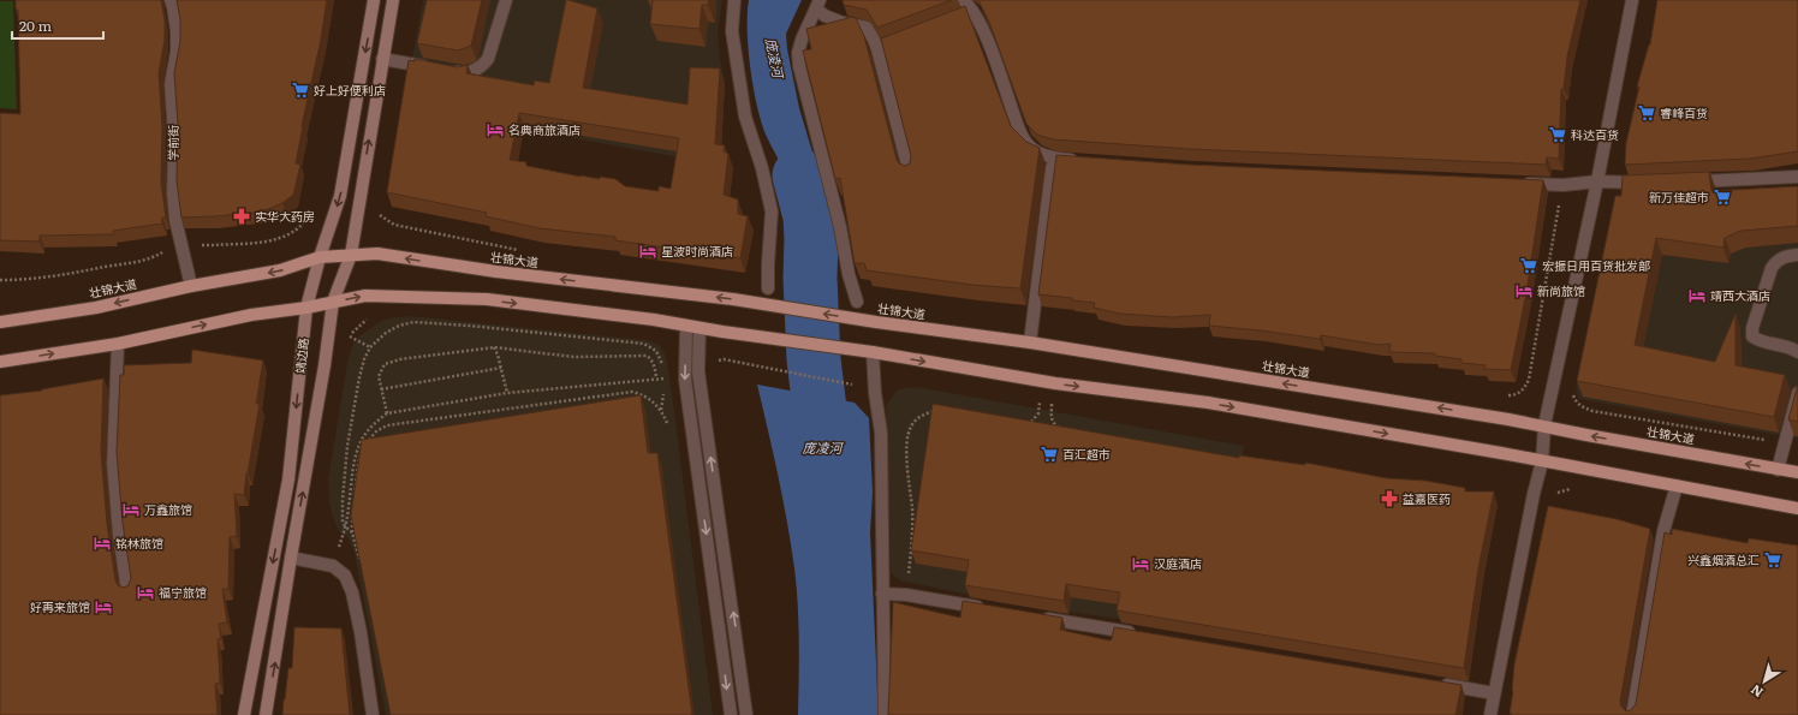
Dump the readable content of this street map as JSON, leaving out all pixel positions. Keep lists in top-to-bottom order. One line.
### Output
{"streets":{"main road":["壮锦大道","靖边路"],"street":["学前街"]},"crossings":[["学前街","壮锦大道"],["壮锦大道","靖边路"]],"water":["庞凌河"],"places":{"supermarket":["好上好便利店","睿峰百货","科达百货","新万佳超市","宏振日用百货批发部","百汇超市","兴鑫烟酒总汇"],"hotel":["名典商旅酒店","星波时尚酒店","新尚旅馆","靖西大酒店","万鑫旅馆","铭林旅馆","汉庭酒店","福宁旅馆","好再来旅馆"],"pharmacy":["实华大药房","益嘉医药"]},"scale_bar":"20 m","north":"bottom left"}
